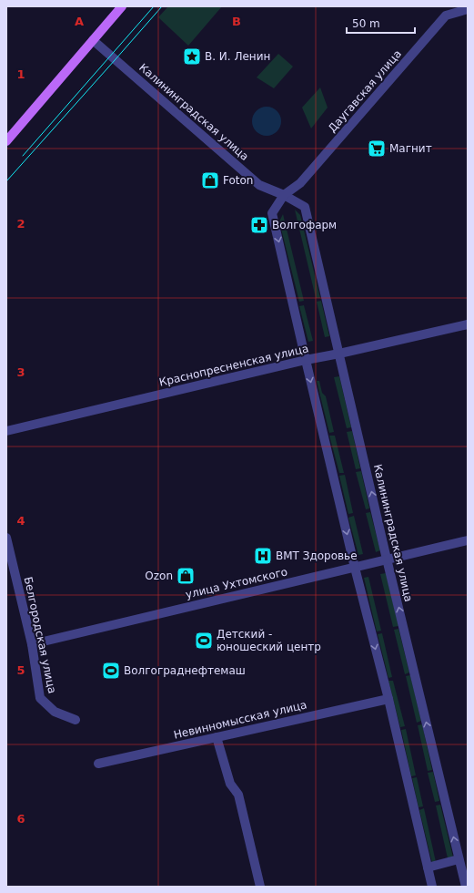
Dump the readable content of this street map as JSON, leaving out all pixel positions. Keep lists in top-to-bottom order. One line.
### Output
{"streets":{"street":["Даугавская улица","Калининградская улица","Краснопресненская улица","улица Ухтомского","Белгородская улица","Невинномысская улица"]},"crossings":[["Даугавская улица","Калининградская улица"],["Калининградская улица","Краснопресненская улица"],["Калининградская улица","улица Ухтомского"],["улица Ухтомского","Белгородская улица"]],"places":{"place":["В. И. Ленин"],"supermarket":["Магнит"],"shop":["Foton","Ozon"],"pharmacy":["Волгофарм"],"hospital":["ВМТ Здоровье"],"sports":["Детский - юношеский центр","Волгограднефтемаш"]},"scale_bar":"50 m","grid":{"columns":["A","B"],"rows":["1","2","3","4","5","6"]}}
